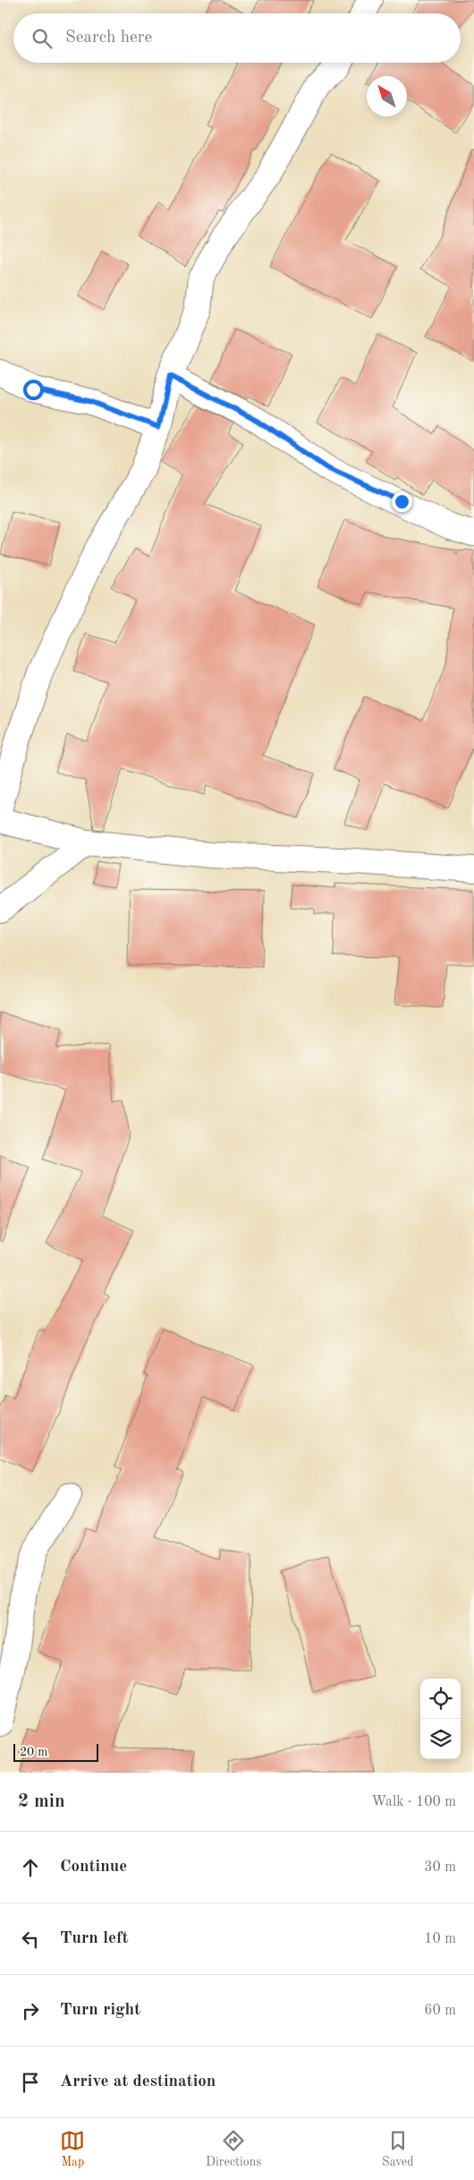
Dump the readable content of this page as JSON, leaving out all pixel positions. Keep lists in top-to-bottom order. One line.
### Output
{"scale_bar":"20 m","north":"top left","page":{"search":"Search here","scale":"20 m","heading":["2 min","Walk · 100 m"],"list":[["Continue","30 m"],["Turn left","10 m"],["Turn right","60 m"],"Arrive at destination"],"nav":["Map","Directions","Saved"]}}
